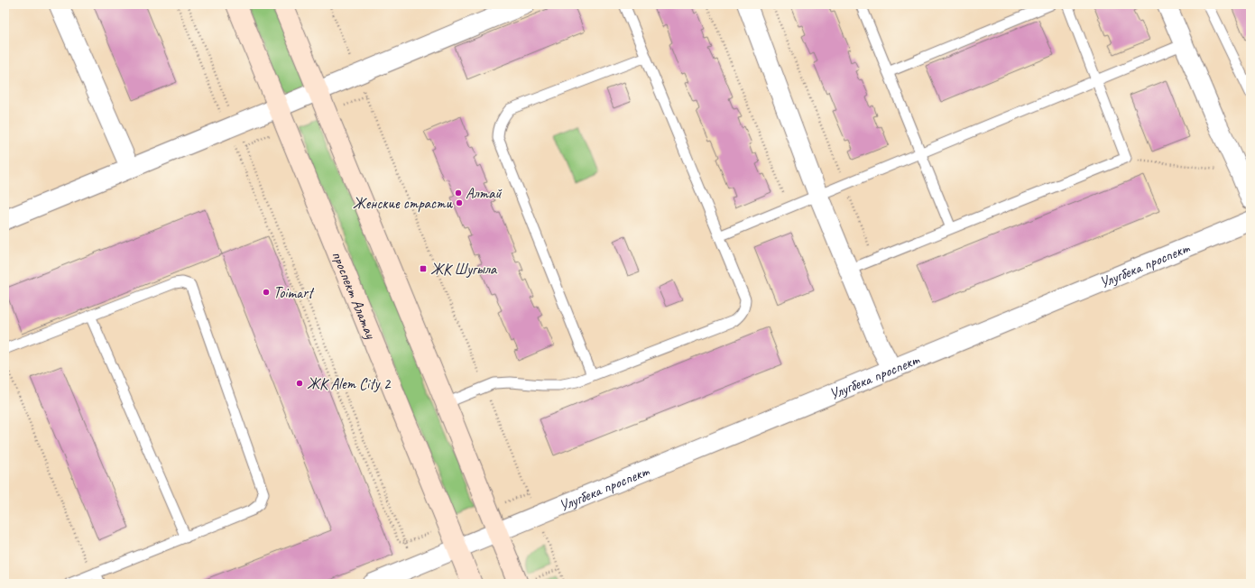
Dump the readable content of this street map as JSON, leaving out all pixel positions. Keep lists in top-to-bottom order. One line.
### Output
{"streets":{"main road":["проспект Алатау"],"street":["Улугбека проспект"]},"crossings":[["Улугбека проспект","проспект Алатау"]],"places":{"other":["Алтай","Женские страсти","Toimart","ЖК Alem City 2"],"transit":["ЖК Шугыла"]}}
